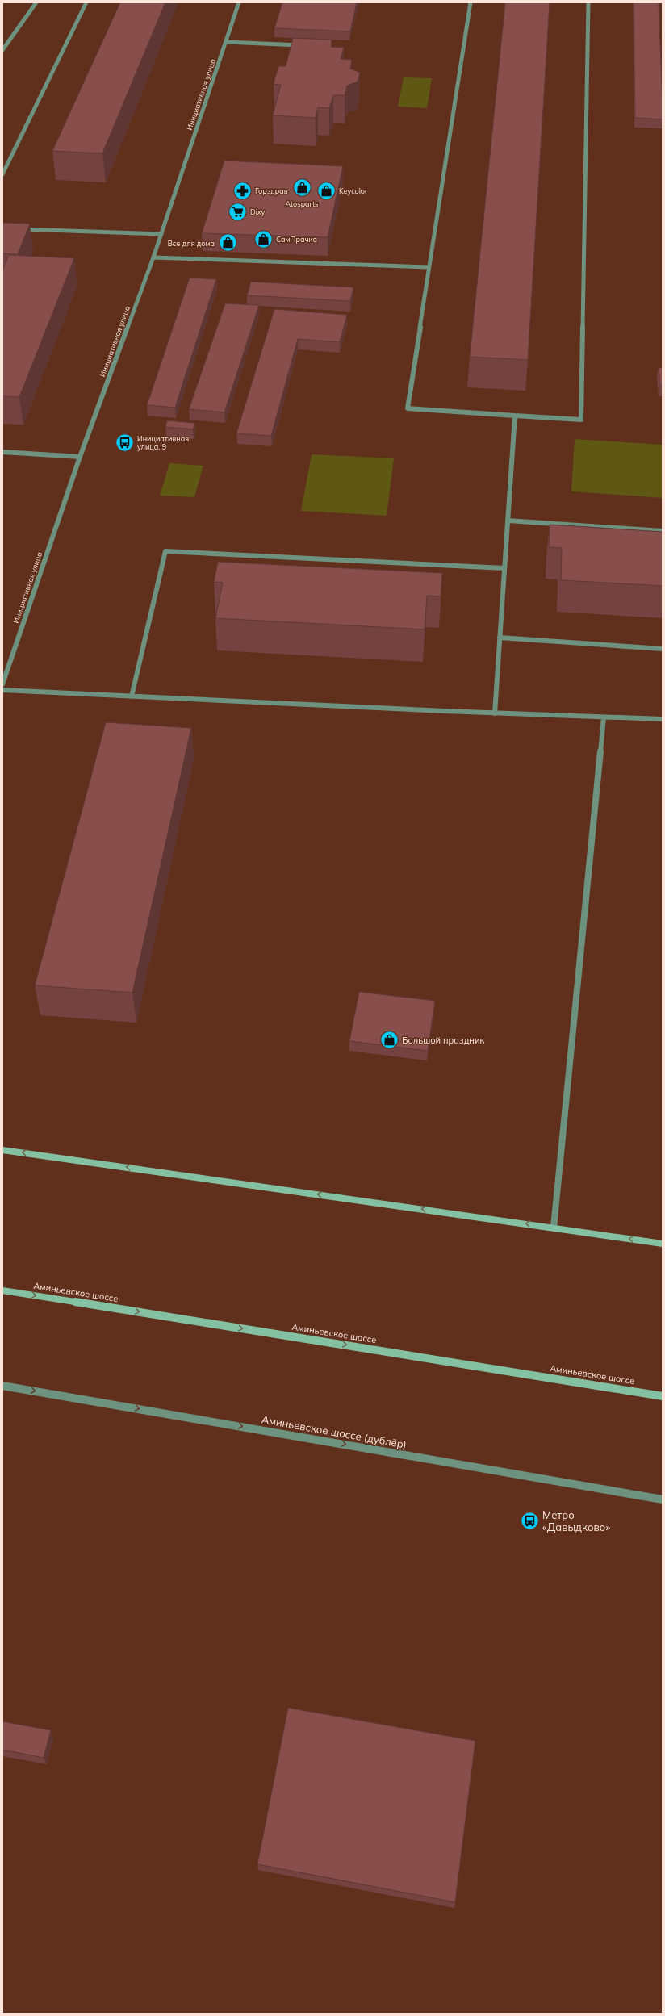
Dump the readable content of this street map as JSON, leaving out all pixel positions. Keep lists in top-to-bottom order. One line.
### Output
{"streets":{"main road":["Аминьевское шоссе"],"street":["Инициативная улица","Аминьевское шоссе (дублёр)"]},"one_way":["Аминьевское шоссе","Аминьевское шоссе (дублёр)"],"places":{"shop":["Atosparts","Keycolor","СамПрачка","Все для дома","Большой праздник"],"pharmacy":["Горздрав"],"supermarket":["Dixy"],"bus stop":["Инициативная улица, 9","Метро «Давыдково»"]}}
